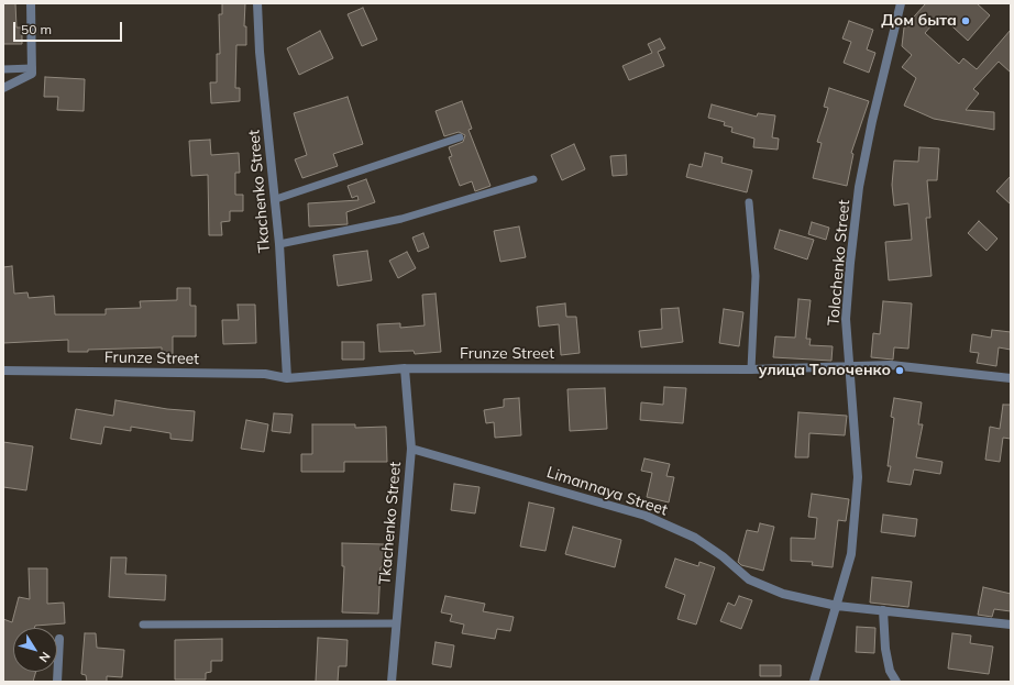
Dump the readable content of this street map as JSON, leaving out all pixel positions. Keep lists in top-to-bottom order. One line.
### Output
{"streets":{"street":["Tkachenko Street","Tolochenko Street","Frunze Street","Limannaya Street"]},"crossings":[["Tkachenko Street","Frunze Street"],["Tkachenko Street","Limannaya Street"],["Tolochenko Street","Frunze Street"],["Tolochenko Street","Limannaya Street"]],"places":["Дом быта","улица Толоченко"],"scale_bar":"50 m","north":"bottom right"}
